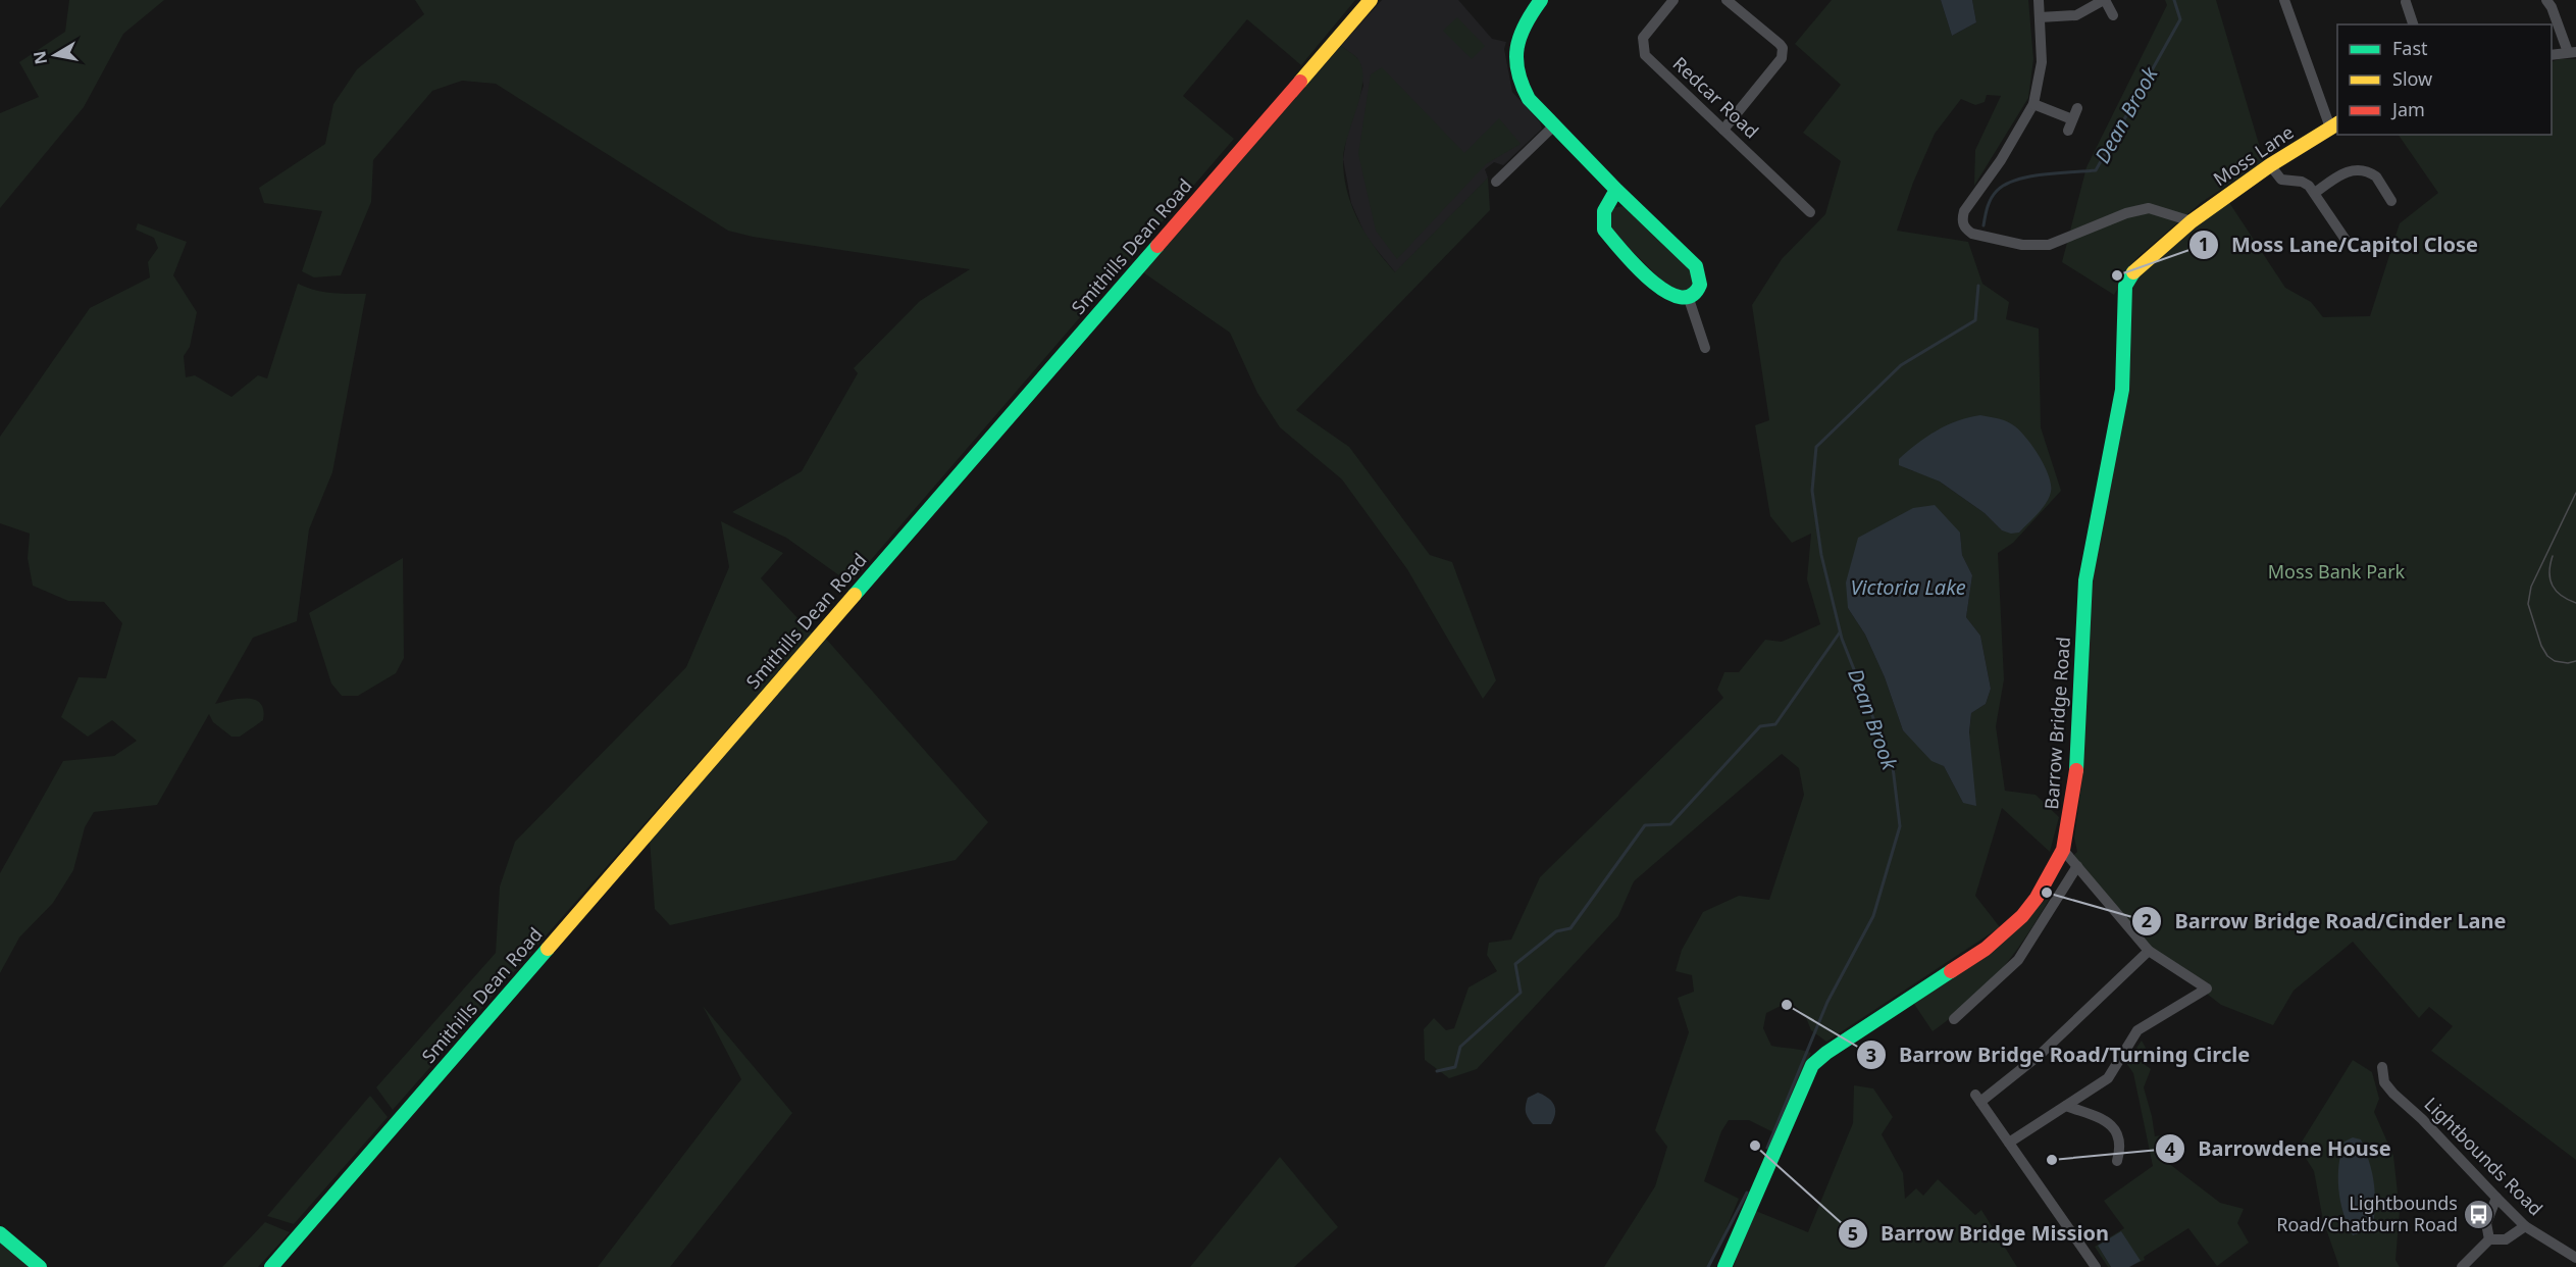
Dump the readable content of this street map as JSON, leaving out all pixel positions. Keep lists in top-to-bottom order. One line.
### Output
{"streets":{"street":["Redcar Road","Moss Lane","Smithills Dean Road","Barrow Bridge Road","Lightbounds Road"]},"crossings":[["Moss Lane","Barrow Bridge Road"]],"water":["Dean Brook","Victoria Lake"],"parks":["Moss Bank Park"],"places":{"other":["Moss Lane/Capitol Close","Barrow Bridge Road/Cinder Lane","Barrow Bridge Road/Turning Circle","Barrow Bridge Mission","Barrowdene House"],"bus stop":["Lightbounds Road/Chatburn Road"]},"legend":["Fast","Slow","Jam"],"north":"left"}
